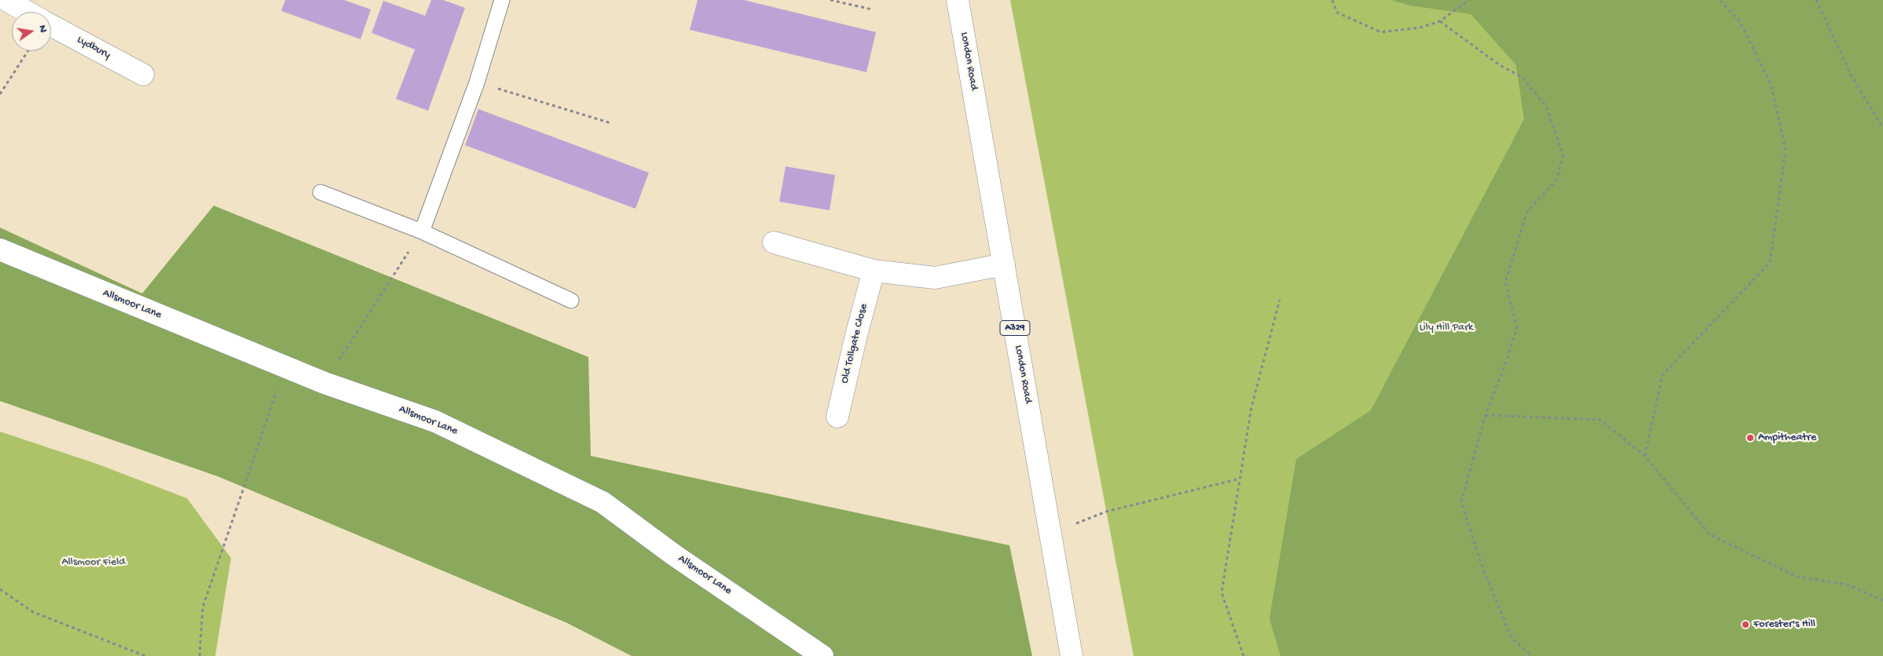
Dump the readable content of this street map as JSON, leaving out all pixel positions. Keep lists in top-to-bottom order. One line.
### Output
{"streets":{"street":["Lydbury","London Road","Allsmoor Lane","A329","Old Tollgate Close"]},"parks":["Lily Hill Park","Allsmoor Field"],"places":["Ampitheatre","Forester's Hill"],"north":"right"}
